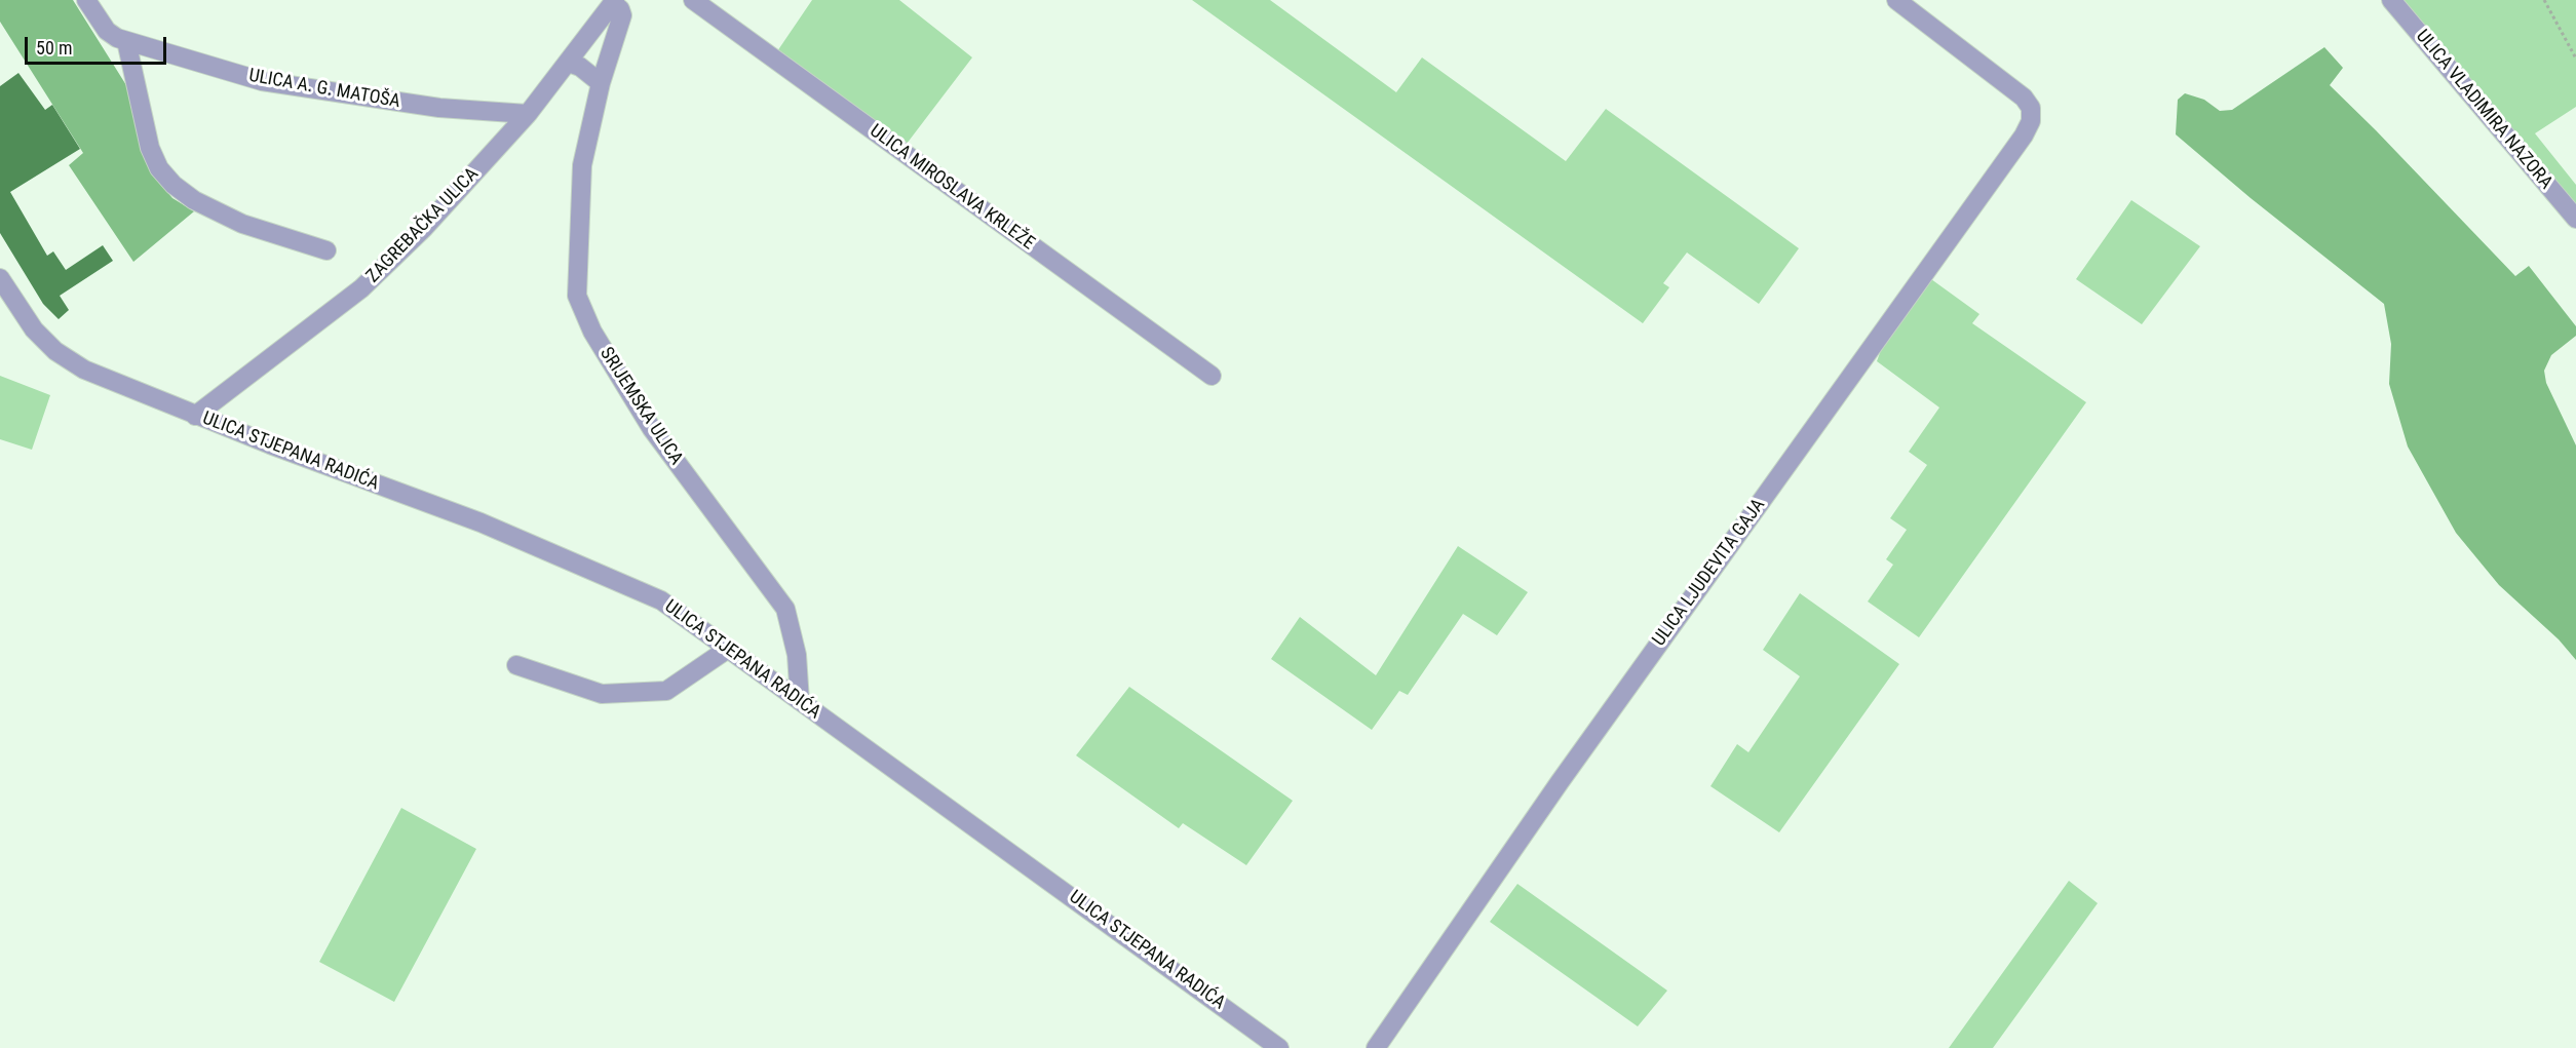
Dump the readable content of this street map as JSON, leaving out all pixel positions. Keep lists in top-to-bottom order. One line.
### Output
{"streets":{"street":["ULICA A. G. MATOŠA","ULICA VLADIMIRA NAZORA","ULICA MIROSLAVA KRLEŽE","ZAGREBAČKA ULICA","SRIJEMSKA ULICA","ULICA STJEPANA RADIĆA","ULICA LJUDEVITA GAJA"]},"crossings":[["ULICA A. G. MATOŠA","ZAGREBAČKA ULICA"],["ZAGREBAČKA ULICA","SRIJEMSKA ULICA"],["ZAGREBAČKA ULICA","ULICA STJEPANA RADIĆA"],["SRIJEMSKA ULICA","ULICA STJEPANA RADIĆA"]],"scale_bar":"50 m"}
